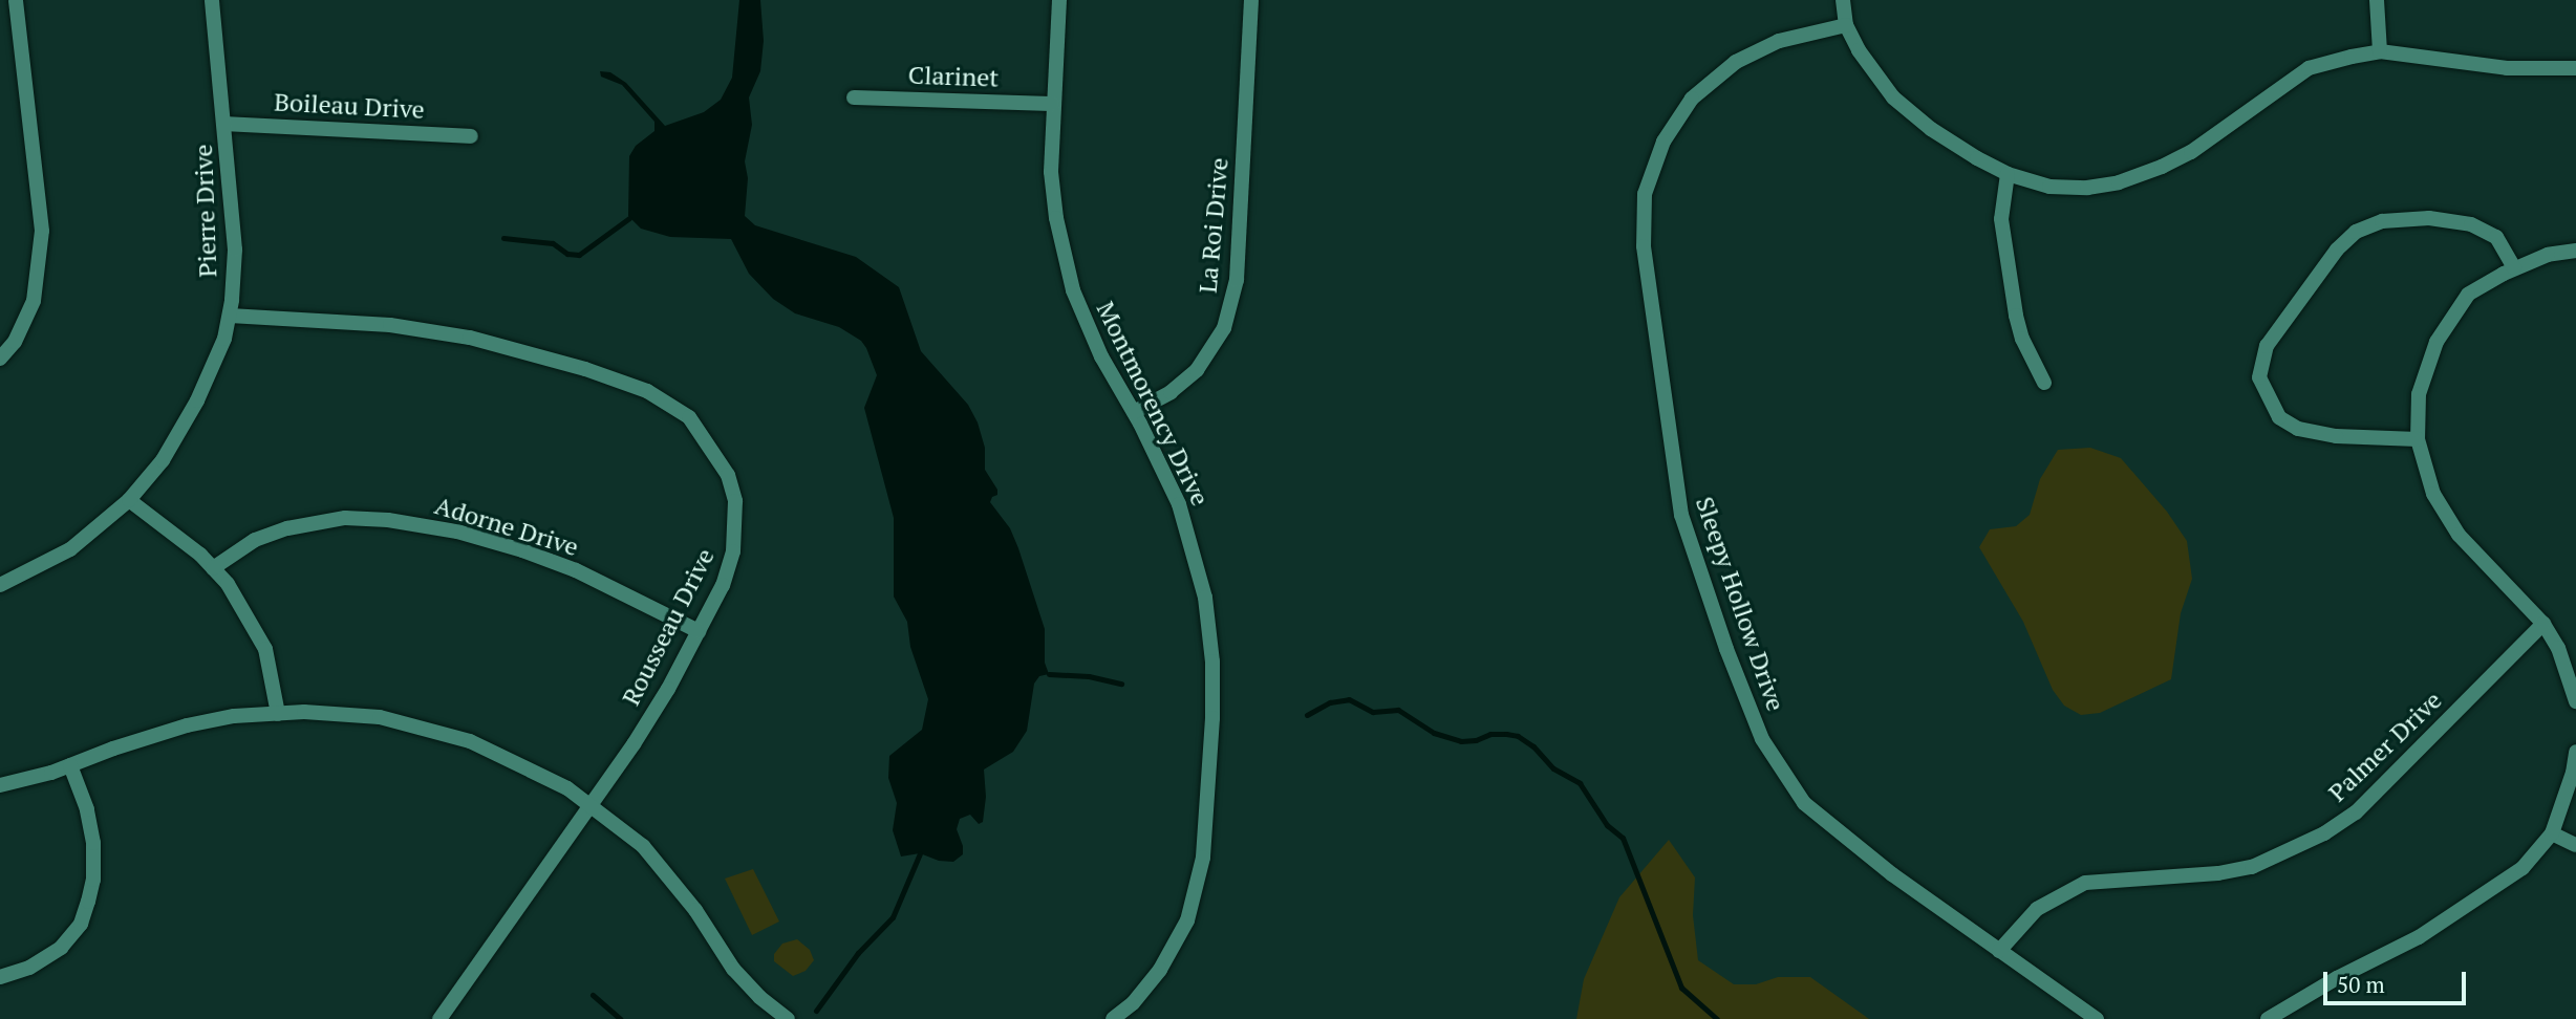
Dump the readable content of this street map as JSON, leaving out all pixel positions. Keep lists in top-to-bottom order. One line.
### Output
{"streets":{"street":["Clarinet","Boileau Drive","Pierre Drive","La Roi Drive","Montmorency Drive","Adorne Drive","Sleepy Hollow Drive","Rousseau Drive","Palmer Drive"]},"crossings":[["Clarinet","Montmorency Drive"],["Boileau Drive","Pierre Drive"],["Pierre Drive","Rousseau Drive"],["La Roi Drive","Montmorency Drive"],["Adorne Drive","Rousseau Drive"],["Sleepy Hollow Drive","Palmer Drive"]],"scale_bar":"50 m"}
